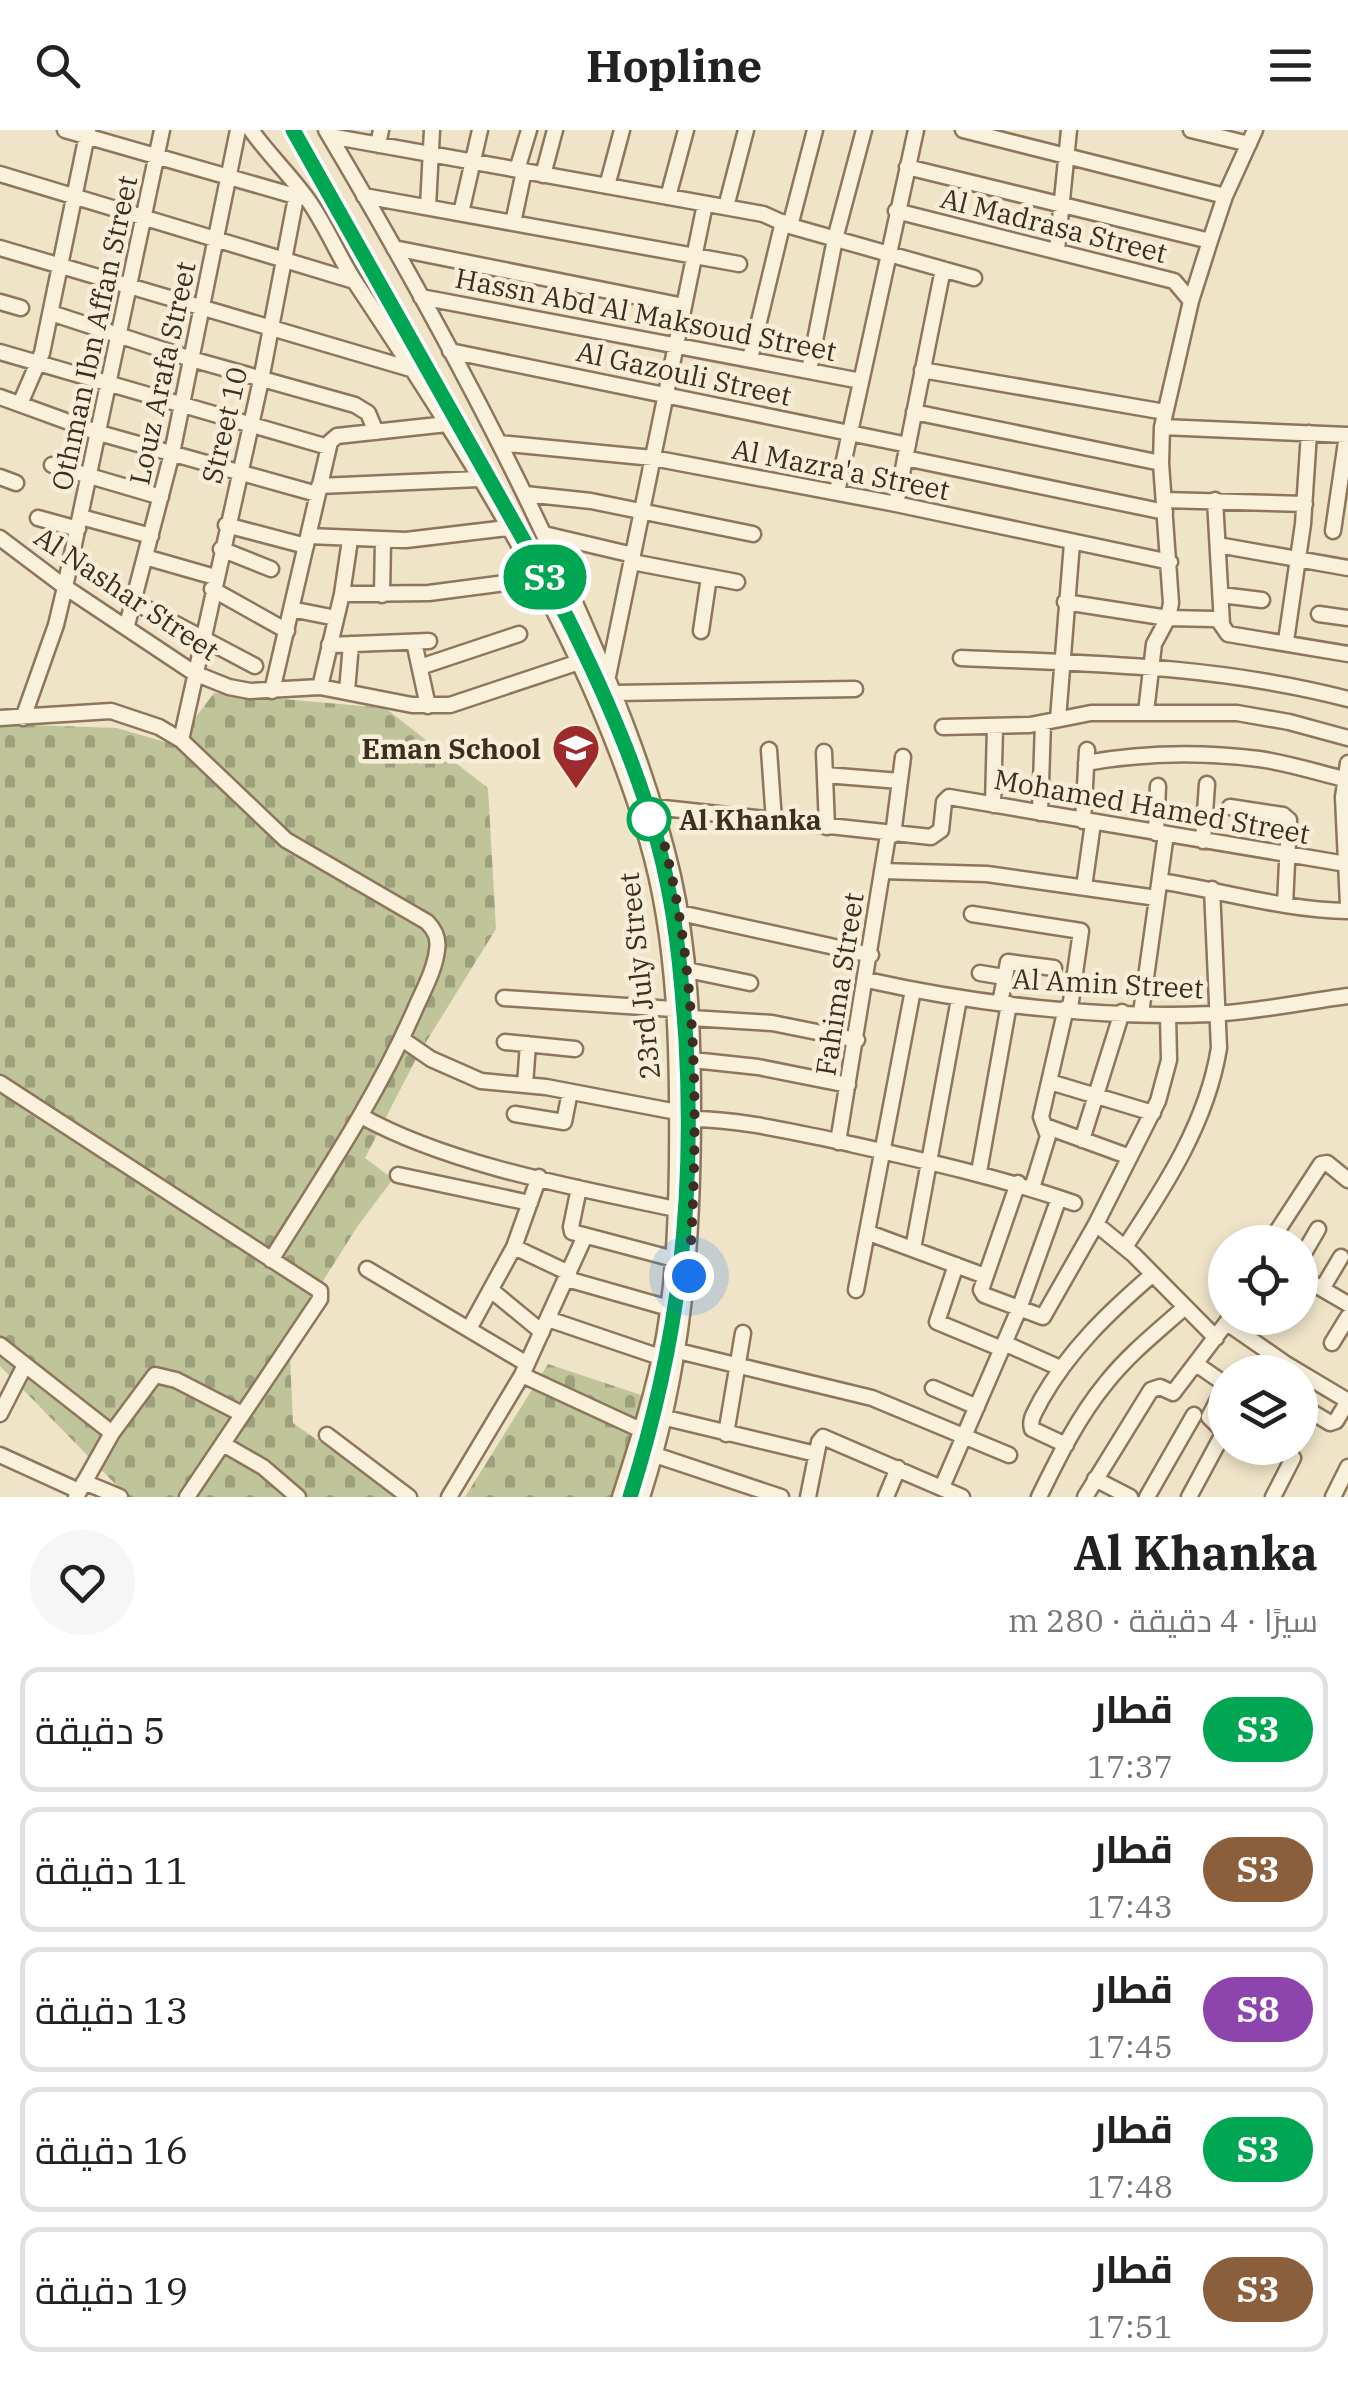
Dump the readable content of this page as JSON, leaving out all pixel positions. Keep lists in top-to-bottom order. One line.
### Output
{"streets":{"street":["Al Madrasa Street","Hassn Abd Al Maksoud Street","Othman Ibn Affan Street","Louz Arafa Street","Al Gazouli Street","Street 10","Al Mazra'a Street","Al Nashar Street","Mohamed Hamed Street","23rd July Street","Al Amin Street","Fahima Street"]},"crossings":[["Othman Ibn Affan Street","Al Nashar Street"],["Louz Arafa Street","Al Nashar Street"],["Street 10","Al Nashar Street"],["Street 10","23rd July Street"],["Al Nashar Street","23rd July Street"],["Mohamed Hamed Street","Fahima Street"],["Al Amin Street","Fahima Street"]],"places":{"school or university":["Eman School"],"other":["Al Khanka"]},"page":{"header":"Hopline","on_map":"S3","heading":["Al Khanka","سيرًا · 4 دقيقة · 280 m"],"list":[{"mark":"S3","name":"قطار","note":"17:37","value":"5 دقيقة"},{"mark":"S3","name":"قطار","note":"17:43","value":"11 دقيقة"},{"mark":"S8","name":"قطار","note":"17:45","value":"13 دقيقة"},{"mark":"S3","name":"قطار","note":"17:48","value":"16 دقيقة"},{"mark":"S3","name":"قطار","note":"17:51","value":"19 دقيقة"}]}}
